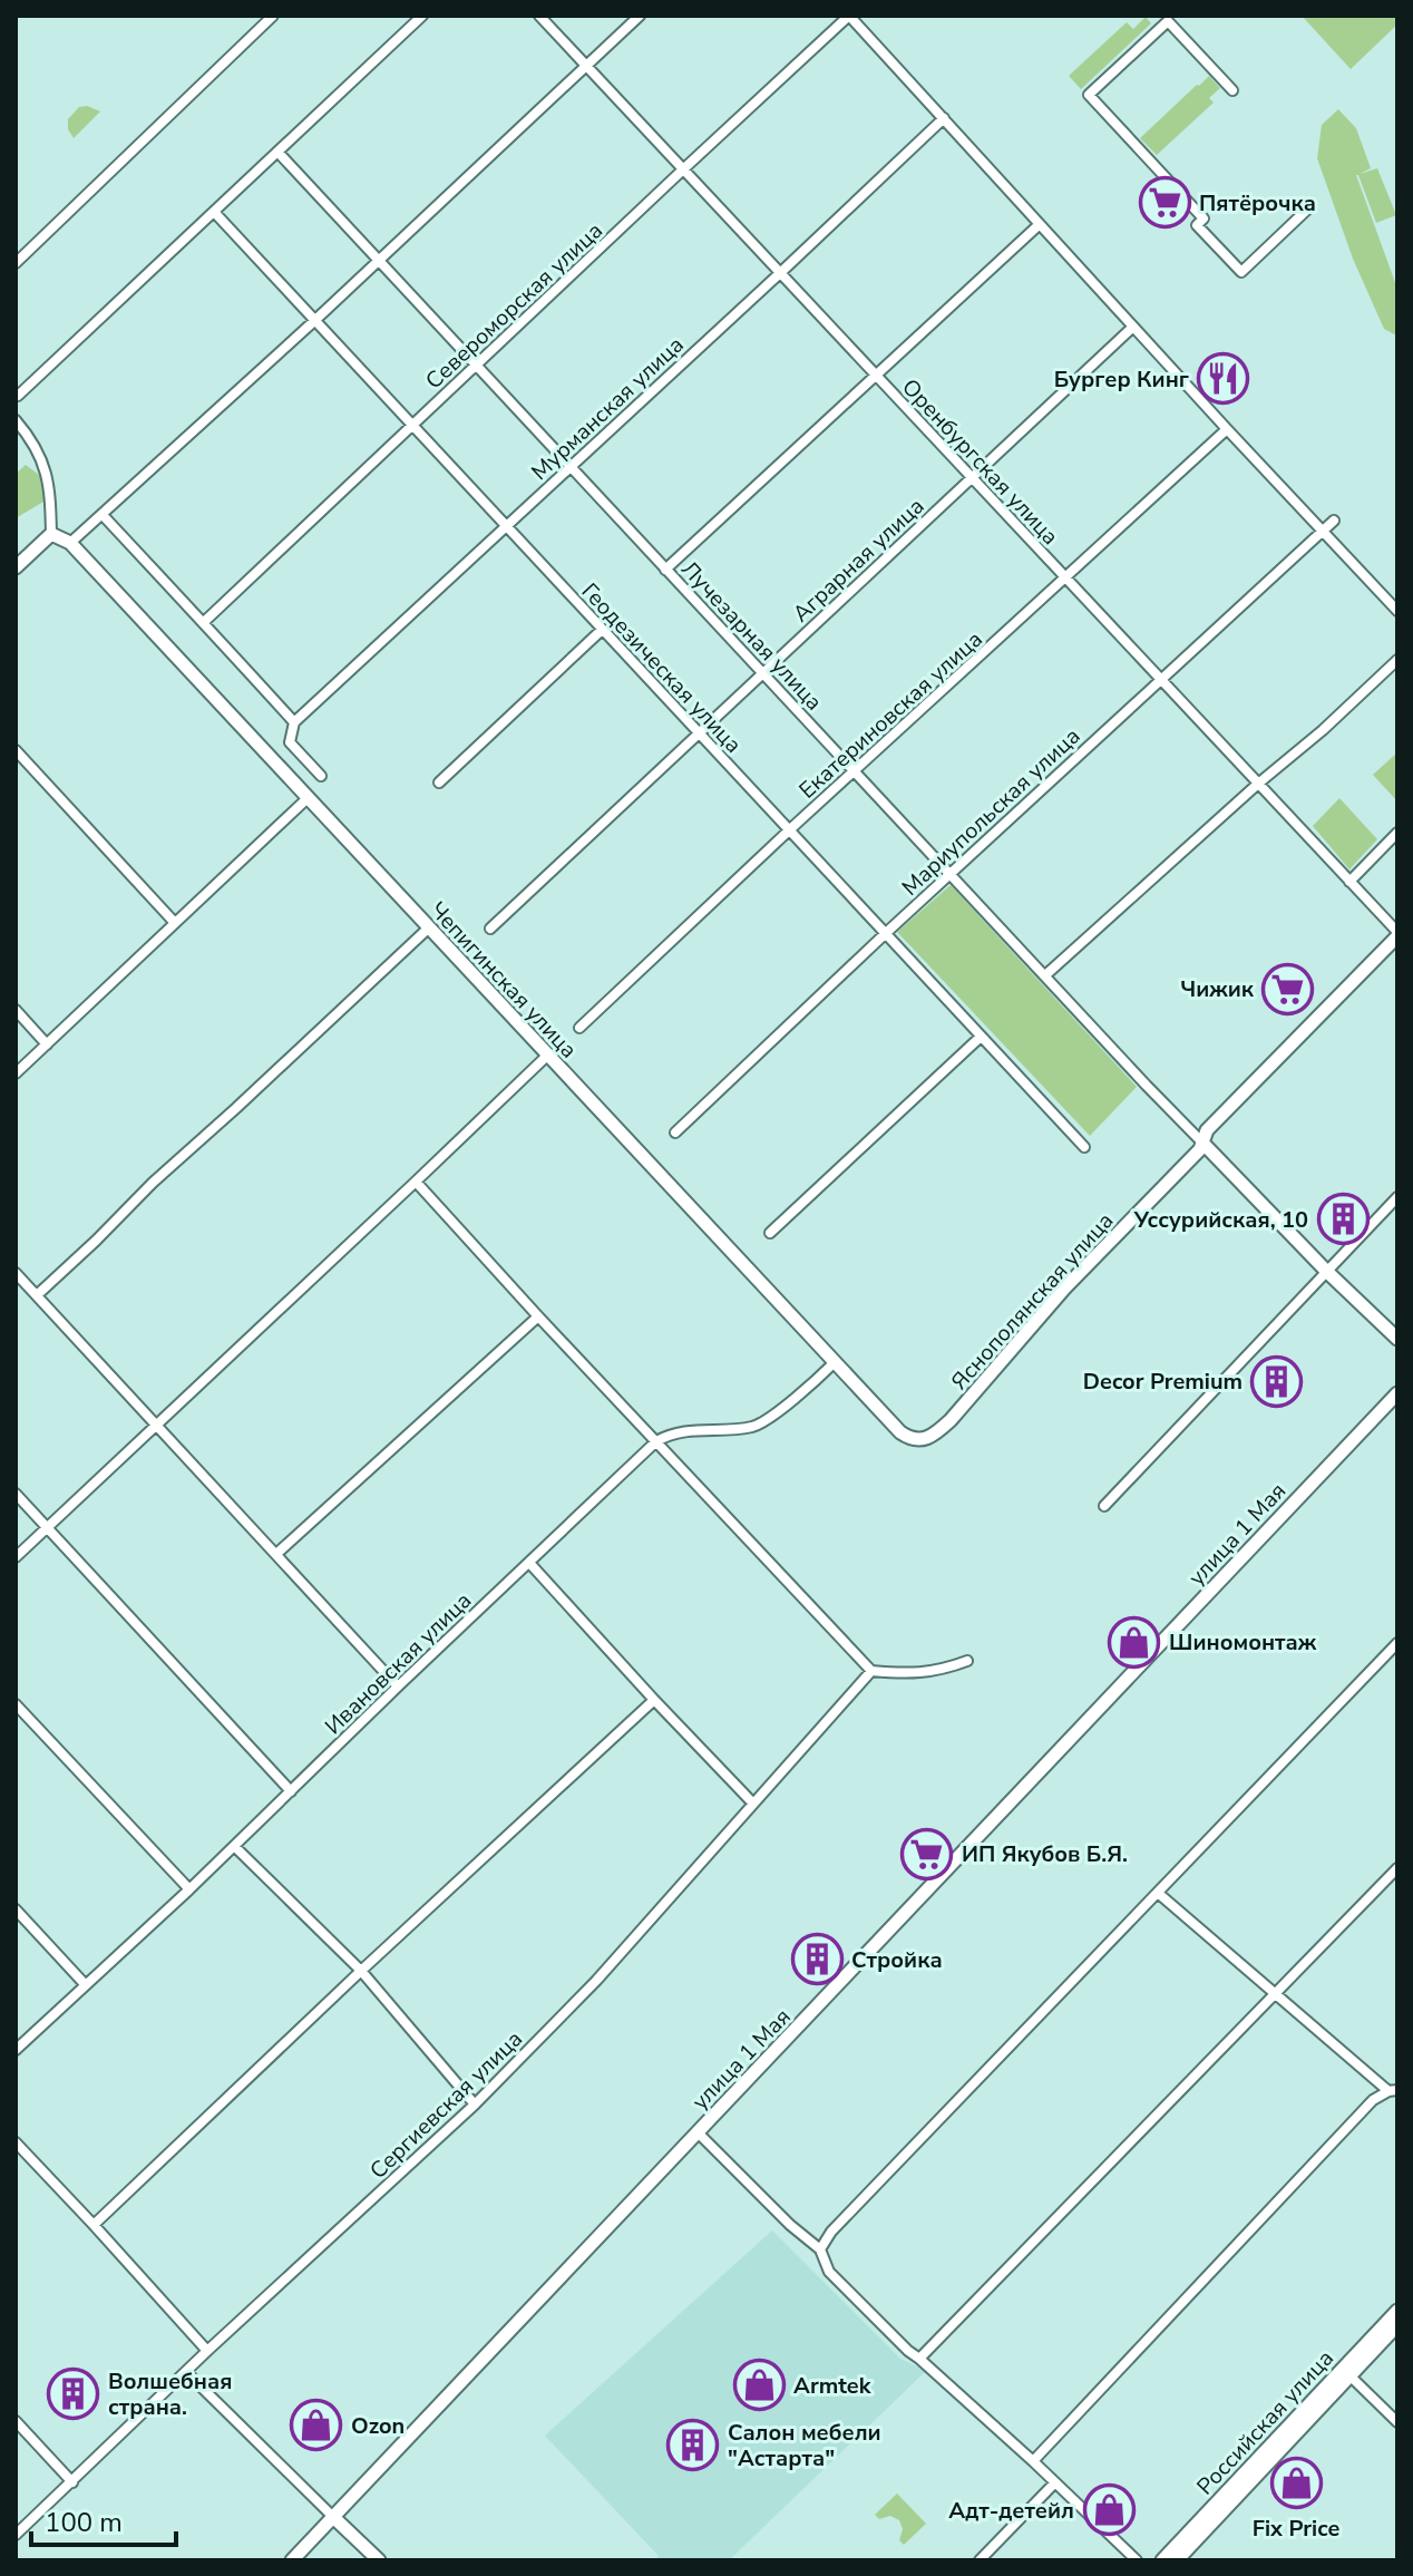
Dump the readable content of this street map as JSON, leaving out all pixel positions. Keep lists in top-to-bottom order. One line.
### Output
{"streets":{"street":["Североморская улица","Мурманская улица","Оренбургская улица","Аграрная улица","Лучезарная улица","Геодезическая улица","Екатериновская улица","Мариупольская улица","Чепигинская улица","Яснополянская улица","улица 1 Мая","Ивановская улица","Сергиевская улица","Российская улица"]},"crossings":[["Североморская улица","Оренбургская улица"],["Североморская улица","Лучезарная улица"],["Североморская улица","Геодезическая улица"],["Мурманская улица","Оренбургская улица"],["Мурманская улица","Лучезарная улица"],["Мурманская улица","Геодезическая улица"],["Оренбургская улица","Аграрная улица"],["Оренбургская улица","Екатериновская улица"],["Оренбургская улица","Мариупольская улица"],["Оренбургская улица","Яснополянская улица"],["Аграрная улица","Лучезарная улица"],["Аграрная улица","Геодезическая улица"],["Лучезарная улица","Екатериновская улица"],["Лучезарная улица","Мариупольская улица"],["Лучезарная улица","Яснополянская улица"],["Геодезическая улица","Екатериновская улица"],["Геодезическая улица","Мариупольская улица"],["Чепигинская улица","Яснополянская улица"],["Чепигинская улица","Ивановская улица"]],"places":{"supermarket":["Пятёрочка","Чижик","ИП Якубов Б.Я."],"restaurant":["Бургер Кинг"],"building":["Уссурийская, 10","Decor Premium","Стройка","Волшебная страна.","Салон мебели \"Астарта\""],"shop":["Шиномонтаж","Armtek","Ozon","Fix Price","Адт-детейл"]},"scale_bar":"100 m"}
